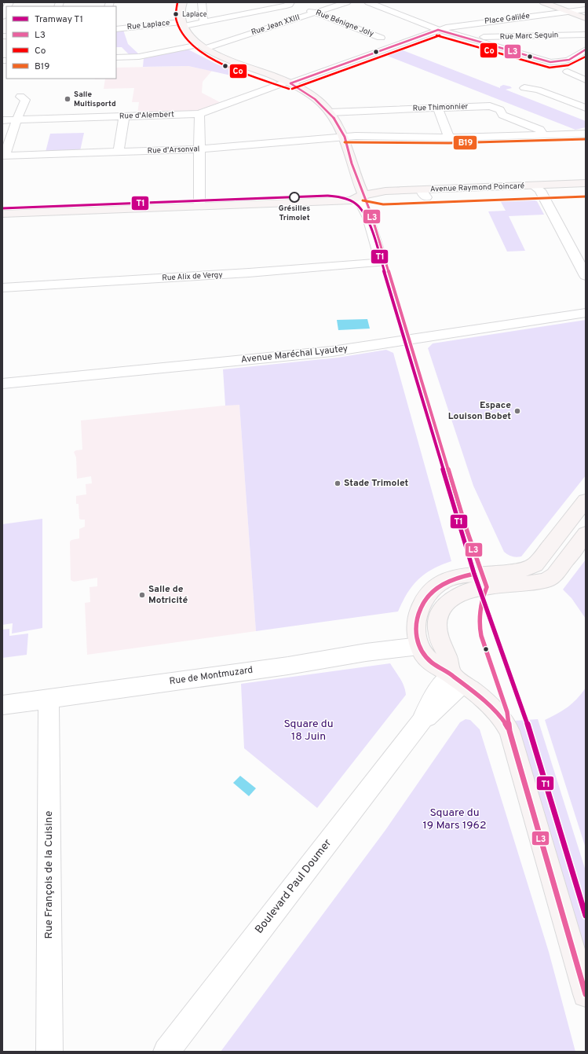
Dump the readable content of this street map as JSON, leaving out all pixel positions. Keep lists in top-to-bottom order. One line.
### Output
{"streets":{"main road":["Avenue Raymond Poincaré"],"street":["Place Galilée","Rue Bénigne Joly","Rue Laplace","Rue Jean XXIII","Rue Marc Seguin","Rue Thimonnier","Rue d'Alembert","Rue d'Arsonval","Rue Alix de Vergy","Avenue Maréchal Lyautey","Rue de Montmuzard","Rue François de la Cuisine","Boulevard Paul Doumer"]},"crossings":[["Place Galilée","Rue d'Alembert"],["Rue Bénigne Joly","Rue Jean XXIII"],["Rue Thimonnier","Rue d'Arsonval"],["Avenue Raymond Poincaré","Rue Alix de Vergy"],["Rue de Montmuzard","Rue François de la Cuisine"]],"parks":["Square du 18 Juin","Square du 19 Mars 1962"],"places":["Laplace","Salle Multisportd","Grésilles Trimolet","Espace Louison Bobet","Stade Trimolet","Salle de Motricité"],"lines":["transit line Co","transit line L3","transit line B19","tram line T1"],"legend":["Tramway T1","L3","Co","B19"]}
